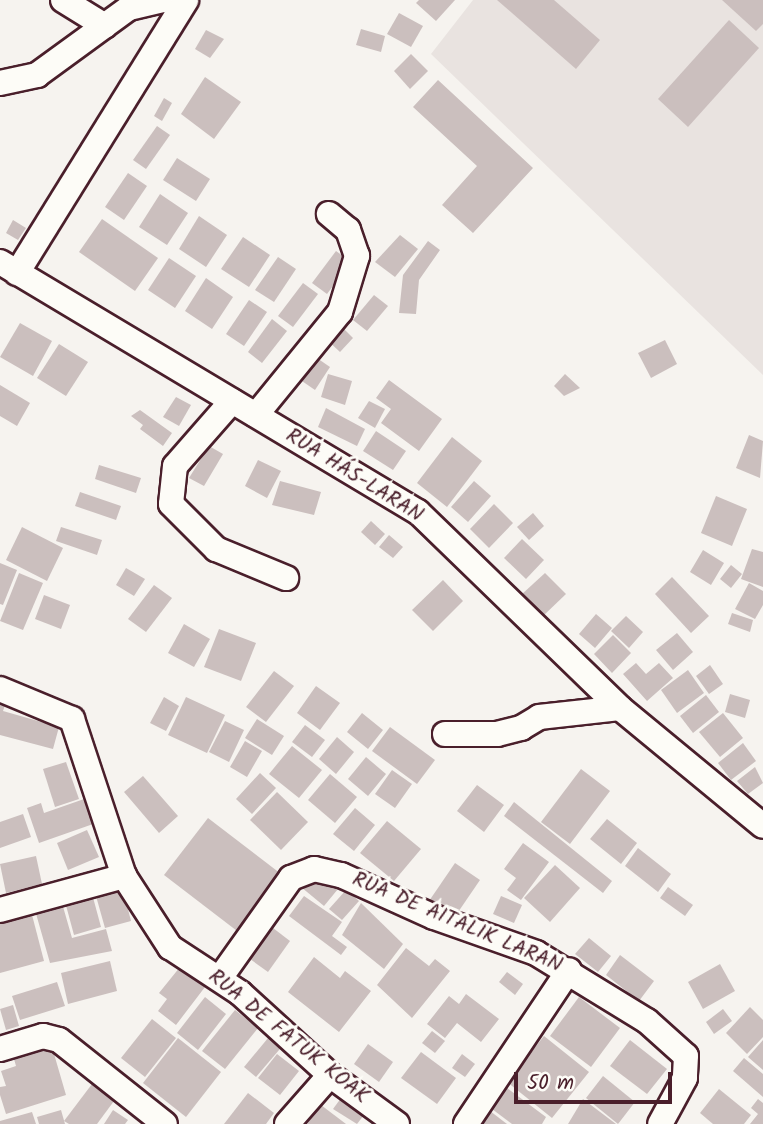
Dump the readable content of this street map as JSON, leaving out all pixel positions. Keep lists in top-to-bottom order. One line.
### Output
{"streets":{"street":["RUA HÁS-LARAN","RUA DE AITALIK LARAN","RUA DE FATUK KOAK"]},"crossings":[["RUA DE AITALIK LARAN","RUA DE FATUK KOAK"]],"scale_bar":"50 m"}
